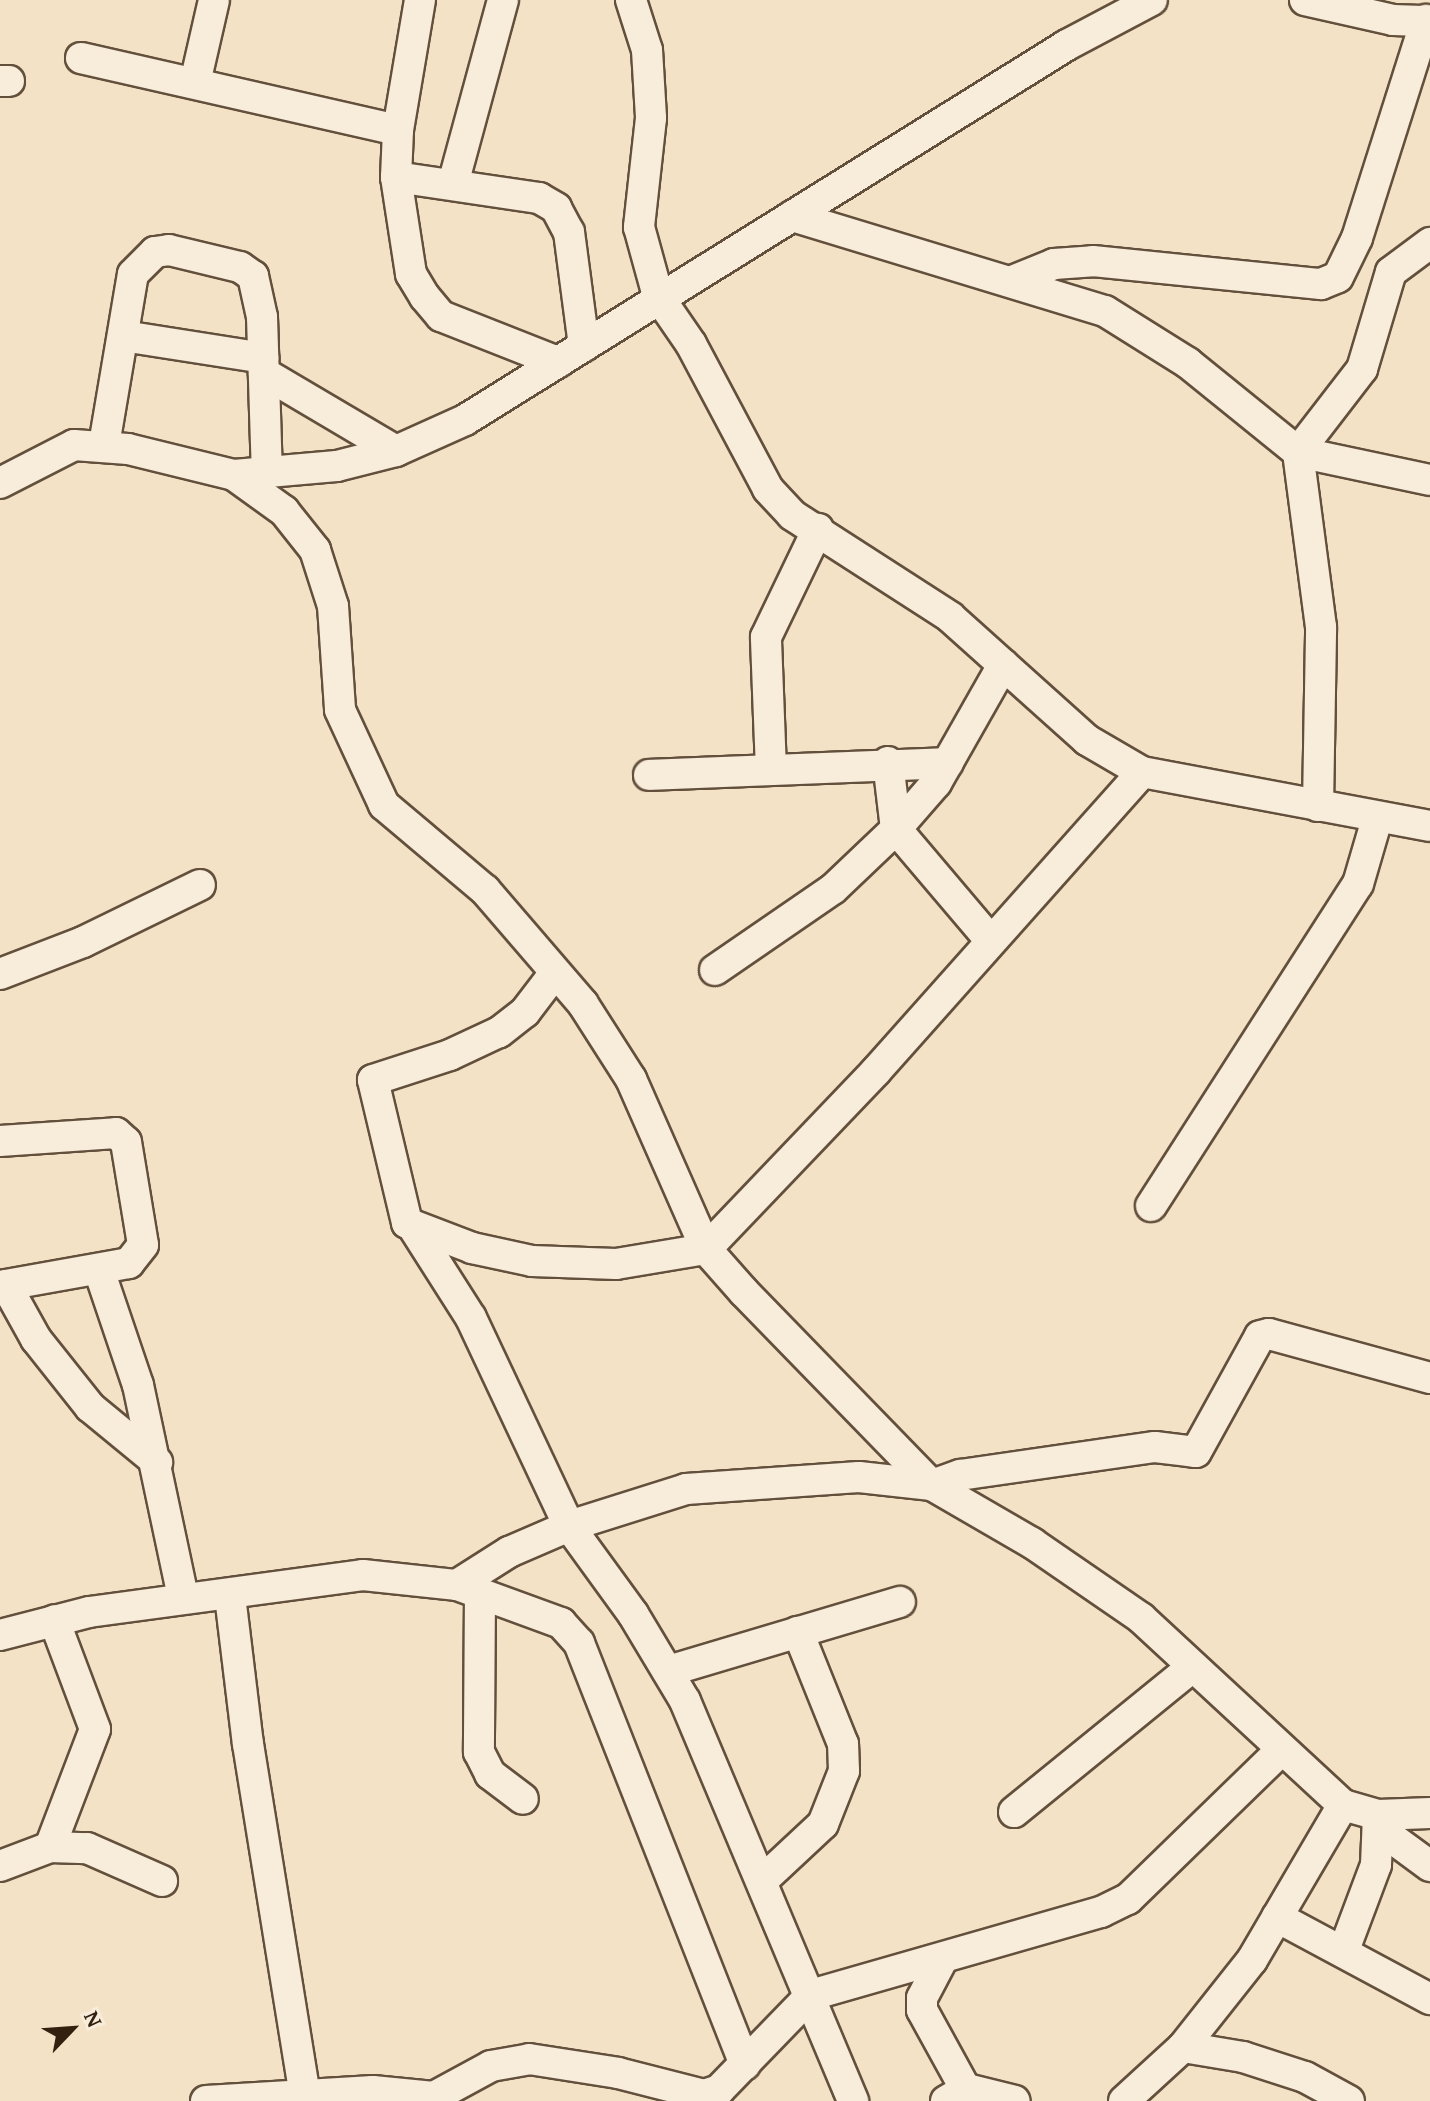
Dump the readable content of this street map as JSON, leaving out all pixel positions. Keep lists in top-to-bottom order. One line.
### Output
{"north":"top right"}
